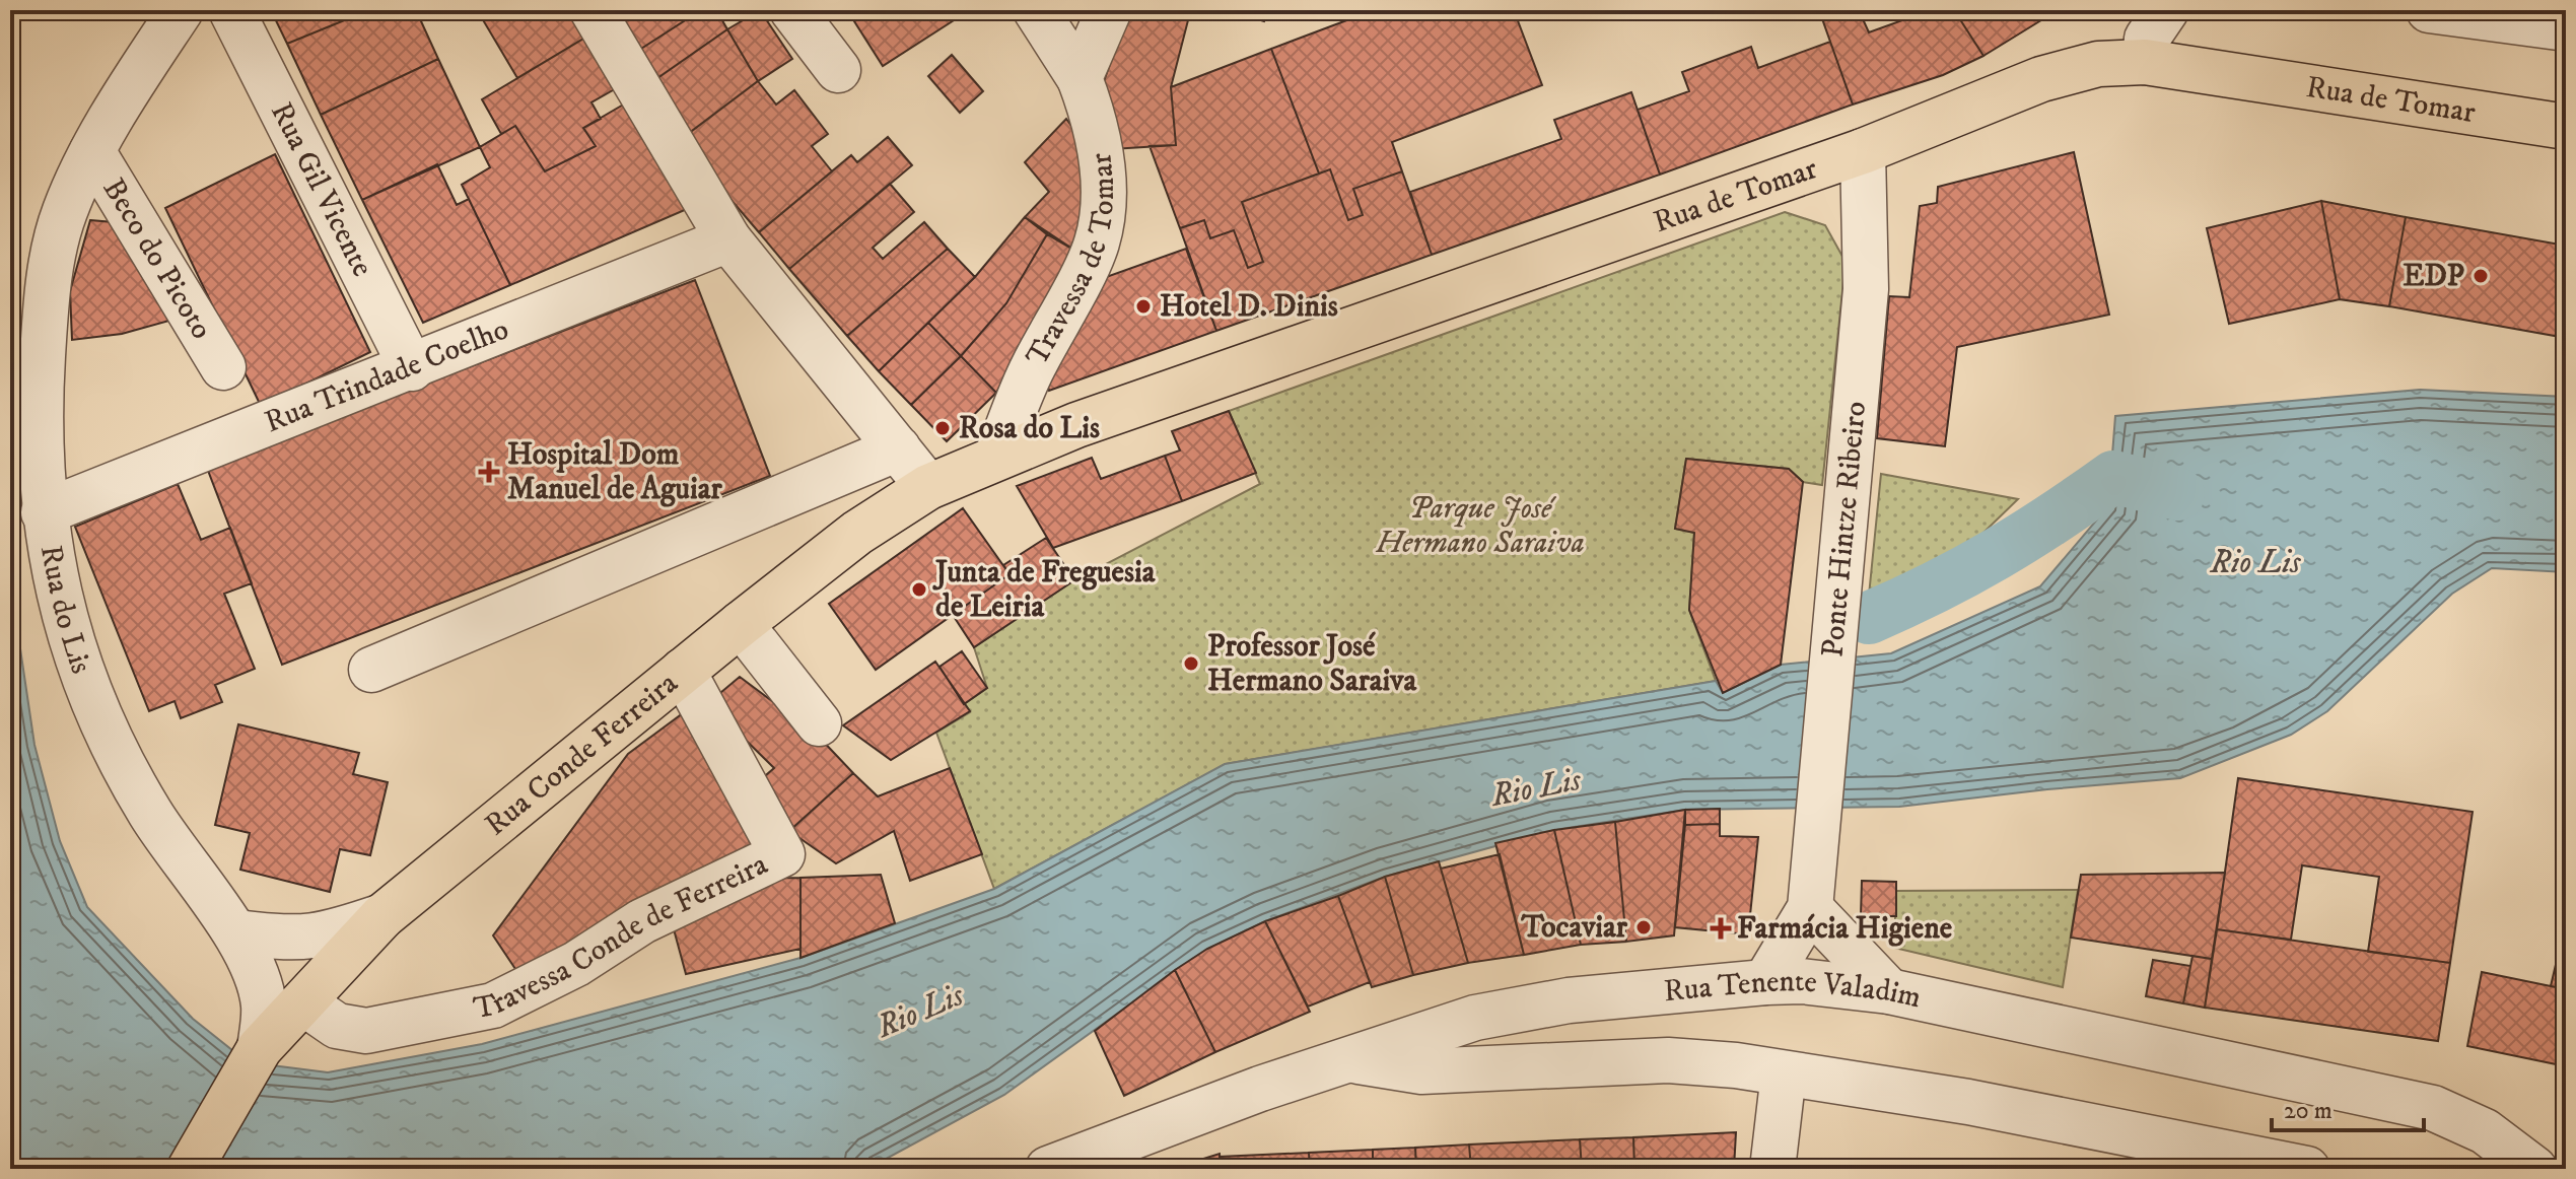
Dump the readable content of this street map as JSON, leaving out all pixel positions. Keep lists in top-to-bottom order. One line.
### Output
{"streets":{"main road":["Rua de Tomar","Rua Conde Ferreira"],"street":["Rua Gil Vicente","Travessa de Tomar","Beco do Picoto","Rua Trindade Coelho","Ponte Hintze Ribeiro","Rua do Lis","Travessa Conde de Ferreira","Rua Tenente Valadim"]},"crossings":[["Rua de Tomar","Travessa de Tomar"],["Rua de Tomar","Ponte Hintze Ribeiro"],["Rua de Tomar","Rua Conde Ferreira"],["Rua Gil Vicente","Rua Trindade Coelho"],["Beco do Picoto","Rua do Lis"],["Rua Trindade Coelho","Rua do Lis"],["Ponte Hintze Ribeiro","Rua Tenente Valadim"],["Rua do Lis","Rua Conde Ferreira"],["Rua Conde Ferreira","Travessa Conde de Ferreira"]],"water":["Rio Lis"],"parks":["Parque José Hermano Saraiva"],"places":{"other":["EDP","Hotel D. Dinis","Rosa do Lis","Junta de Freguesia de Leiria","Professor José Hermano Saraiva","Tocaviar"],"health":["Hospital Dom Manuel de Aguiar","Farmácia Higiene"]},"scale_bar":"20 m"}
